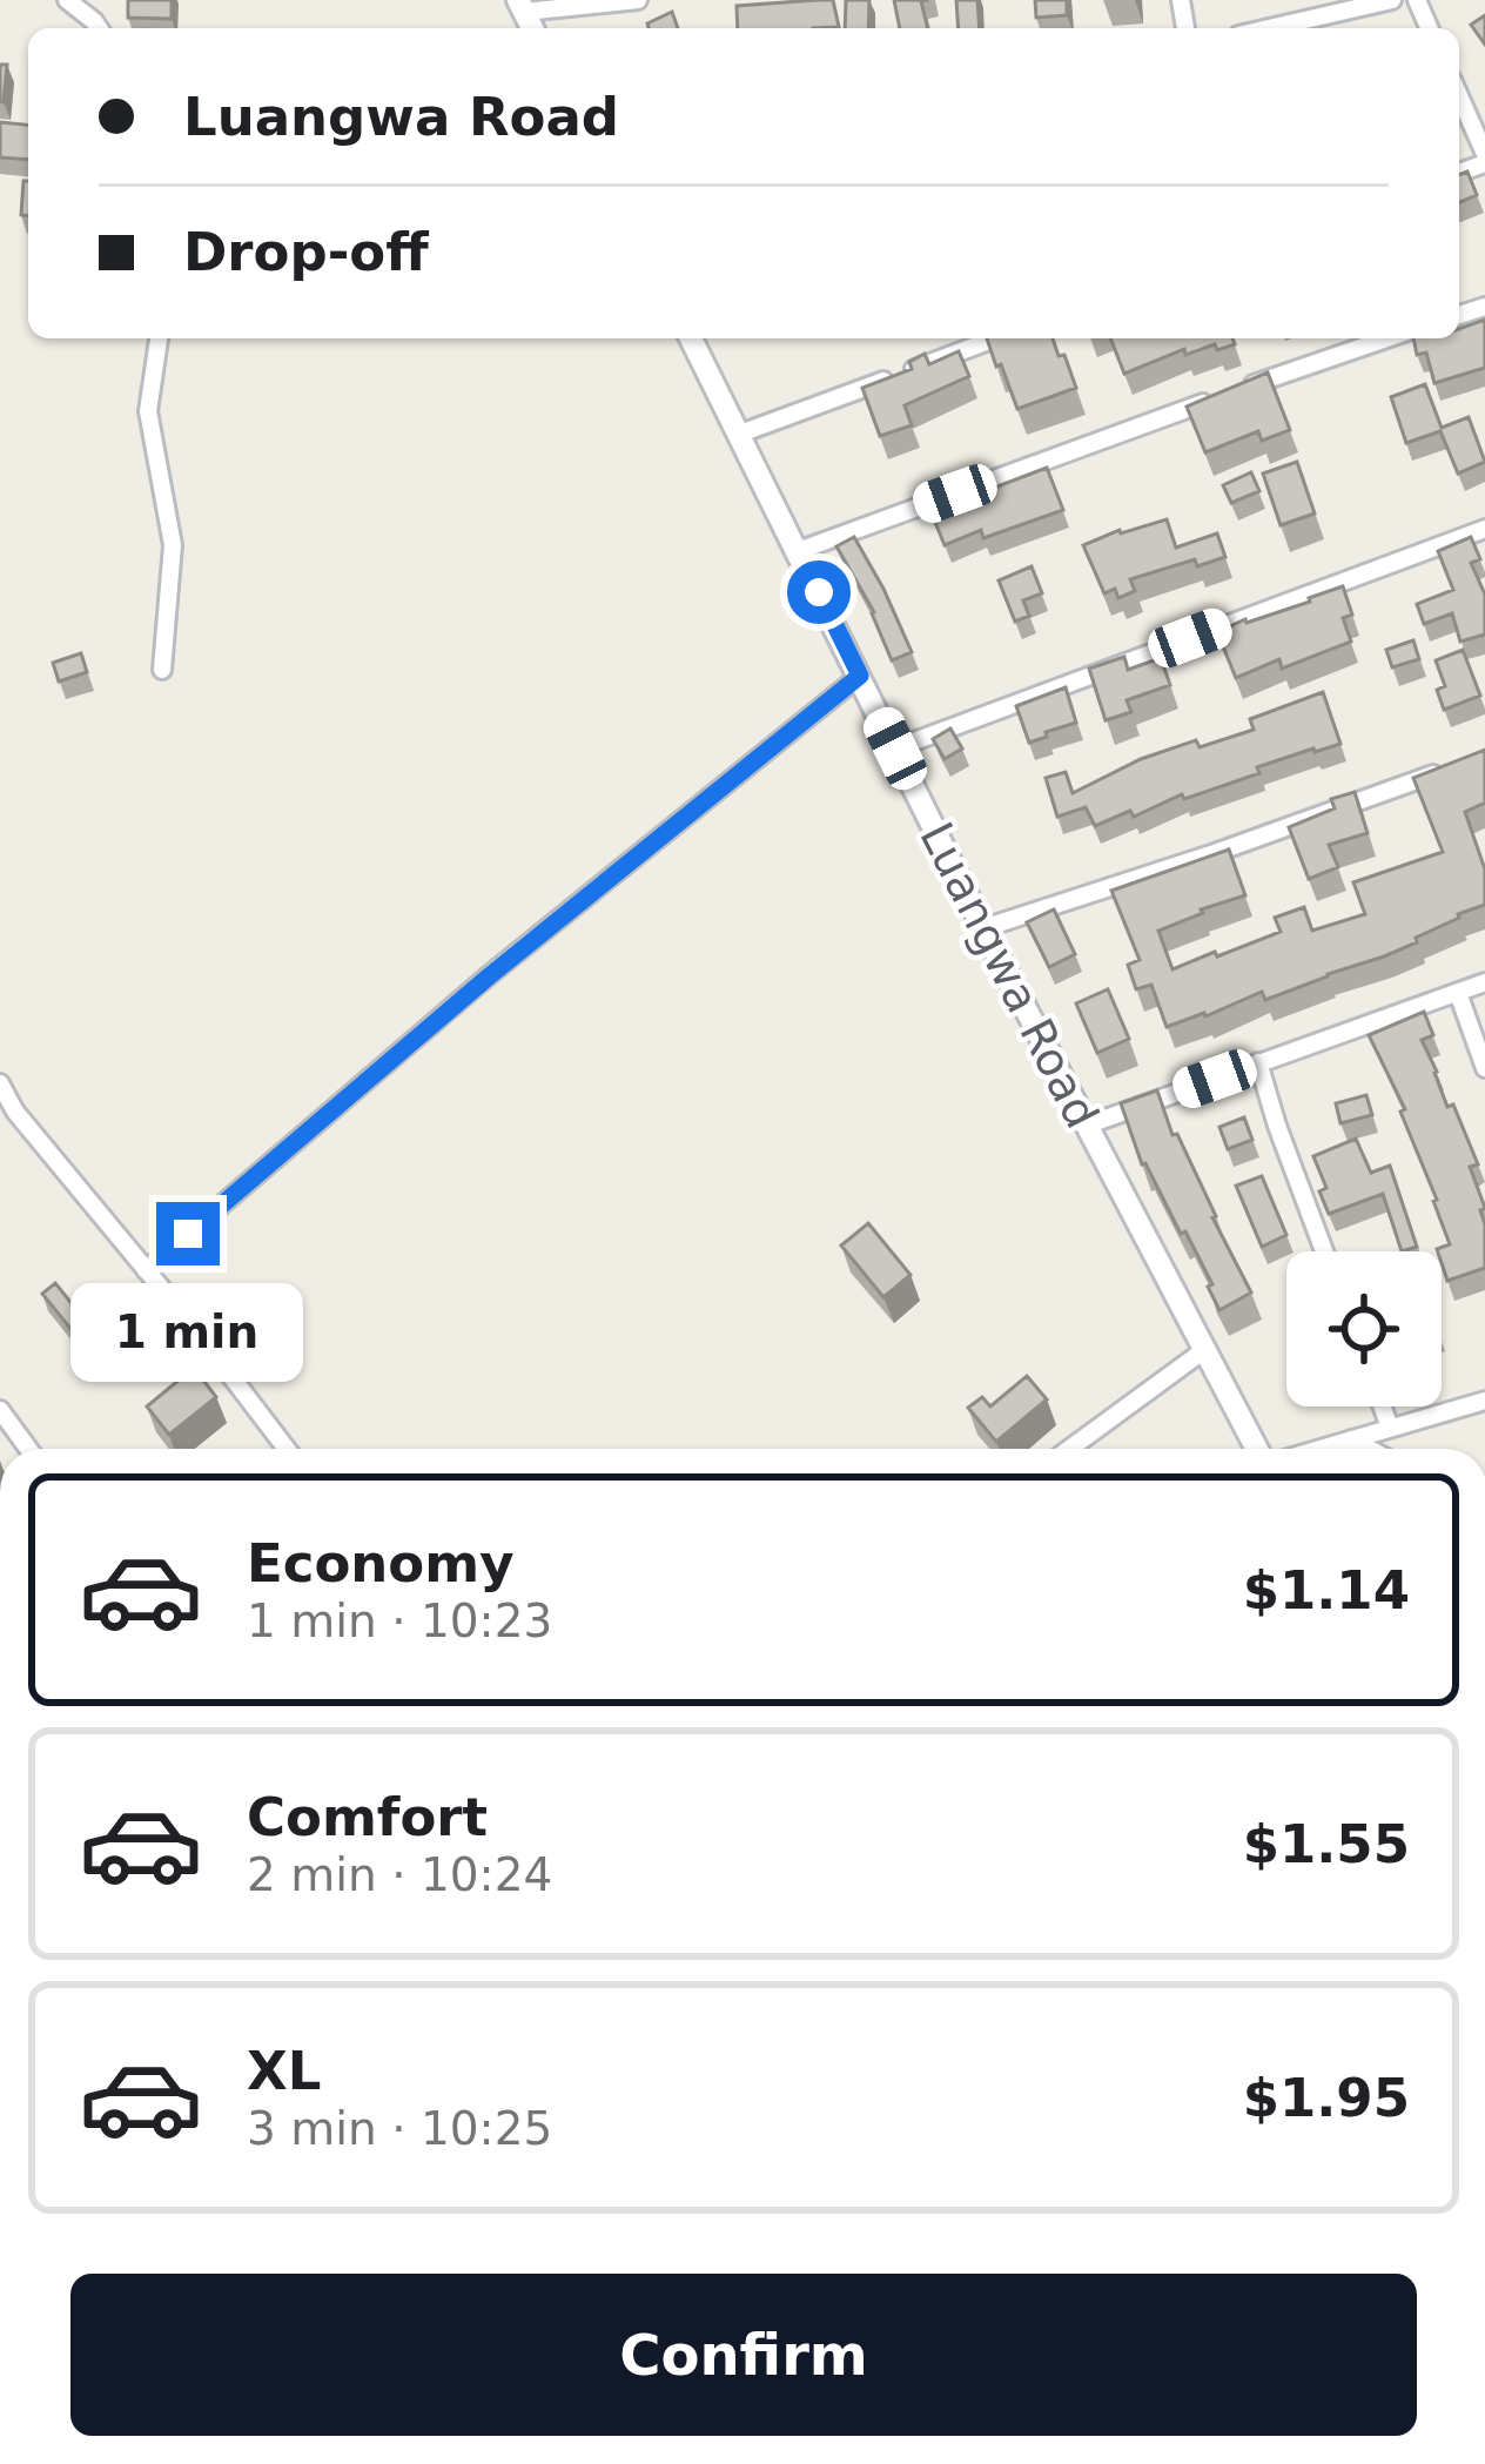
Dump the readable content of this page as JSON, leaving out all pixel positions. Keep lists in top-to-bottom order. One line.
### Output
{"streets":{"street":["Luangwa Road"]},"page":{"banner":["Luangwa Road","Drop-off"],"bubble":"1 min","list":[{"name":"Economy","note":"1 min · 10:23","value":"$1.14"},{"name":"Comfort","note":"2 min · 10:24","value":"$1.55"},{"name":"XL","note":"3 min · 10:25","value":"$1.95"}],"buttons":"Confirm"}}
